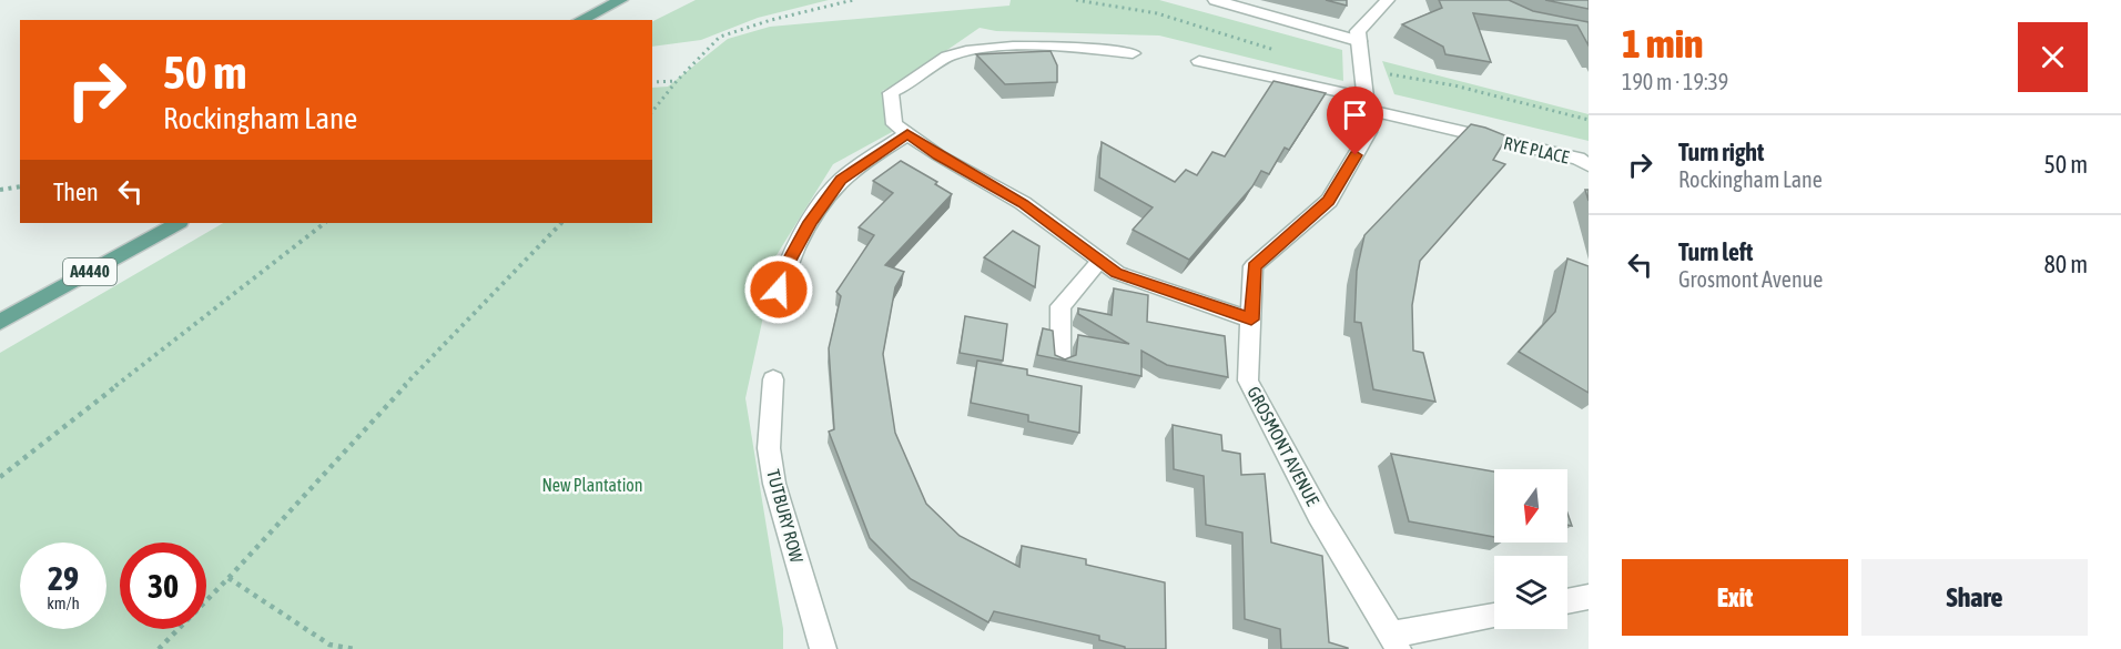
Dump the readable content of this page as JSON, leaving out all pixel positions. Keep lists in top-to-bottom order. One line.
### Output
{"streets":{"main road":["A4440"],"street":["RYE PLACE","GROSMONT AVENUE","TUTBURY ROW"]},"crossings":[["RYE PLACE","GROSMONT AVENUE"]],"parks":["New Plantation"],"north":"bottom","page":{"heading":["1 min","190 m · 19:39"],"turn":["50 m","Rockingham Lane"],"list":[{"name":"Turn right","note":"Rockingham Lane","value":"50 m"},{"name":"Turn left","note":"Grosmont Avenue","value":"80 m"}],"then":"Then","speed":"29 km/h","limit":"30","buttons":["Exit","Share"]}}
